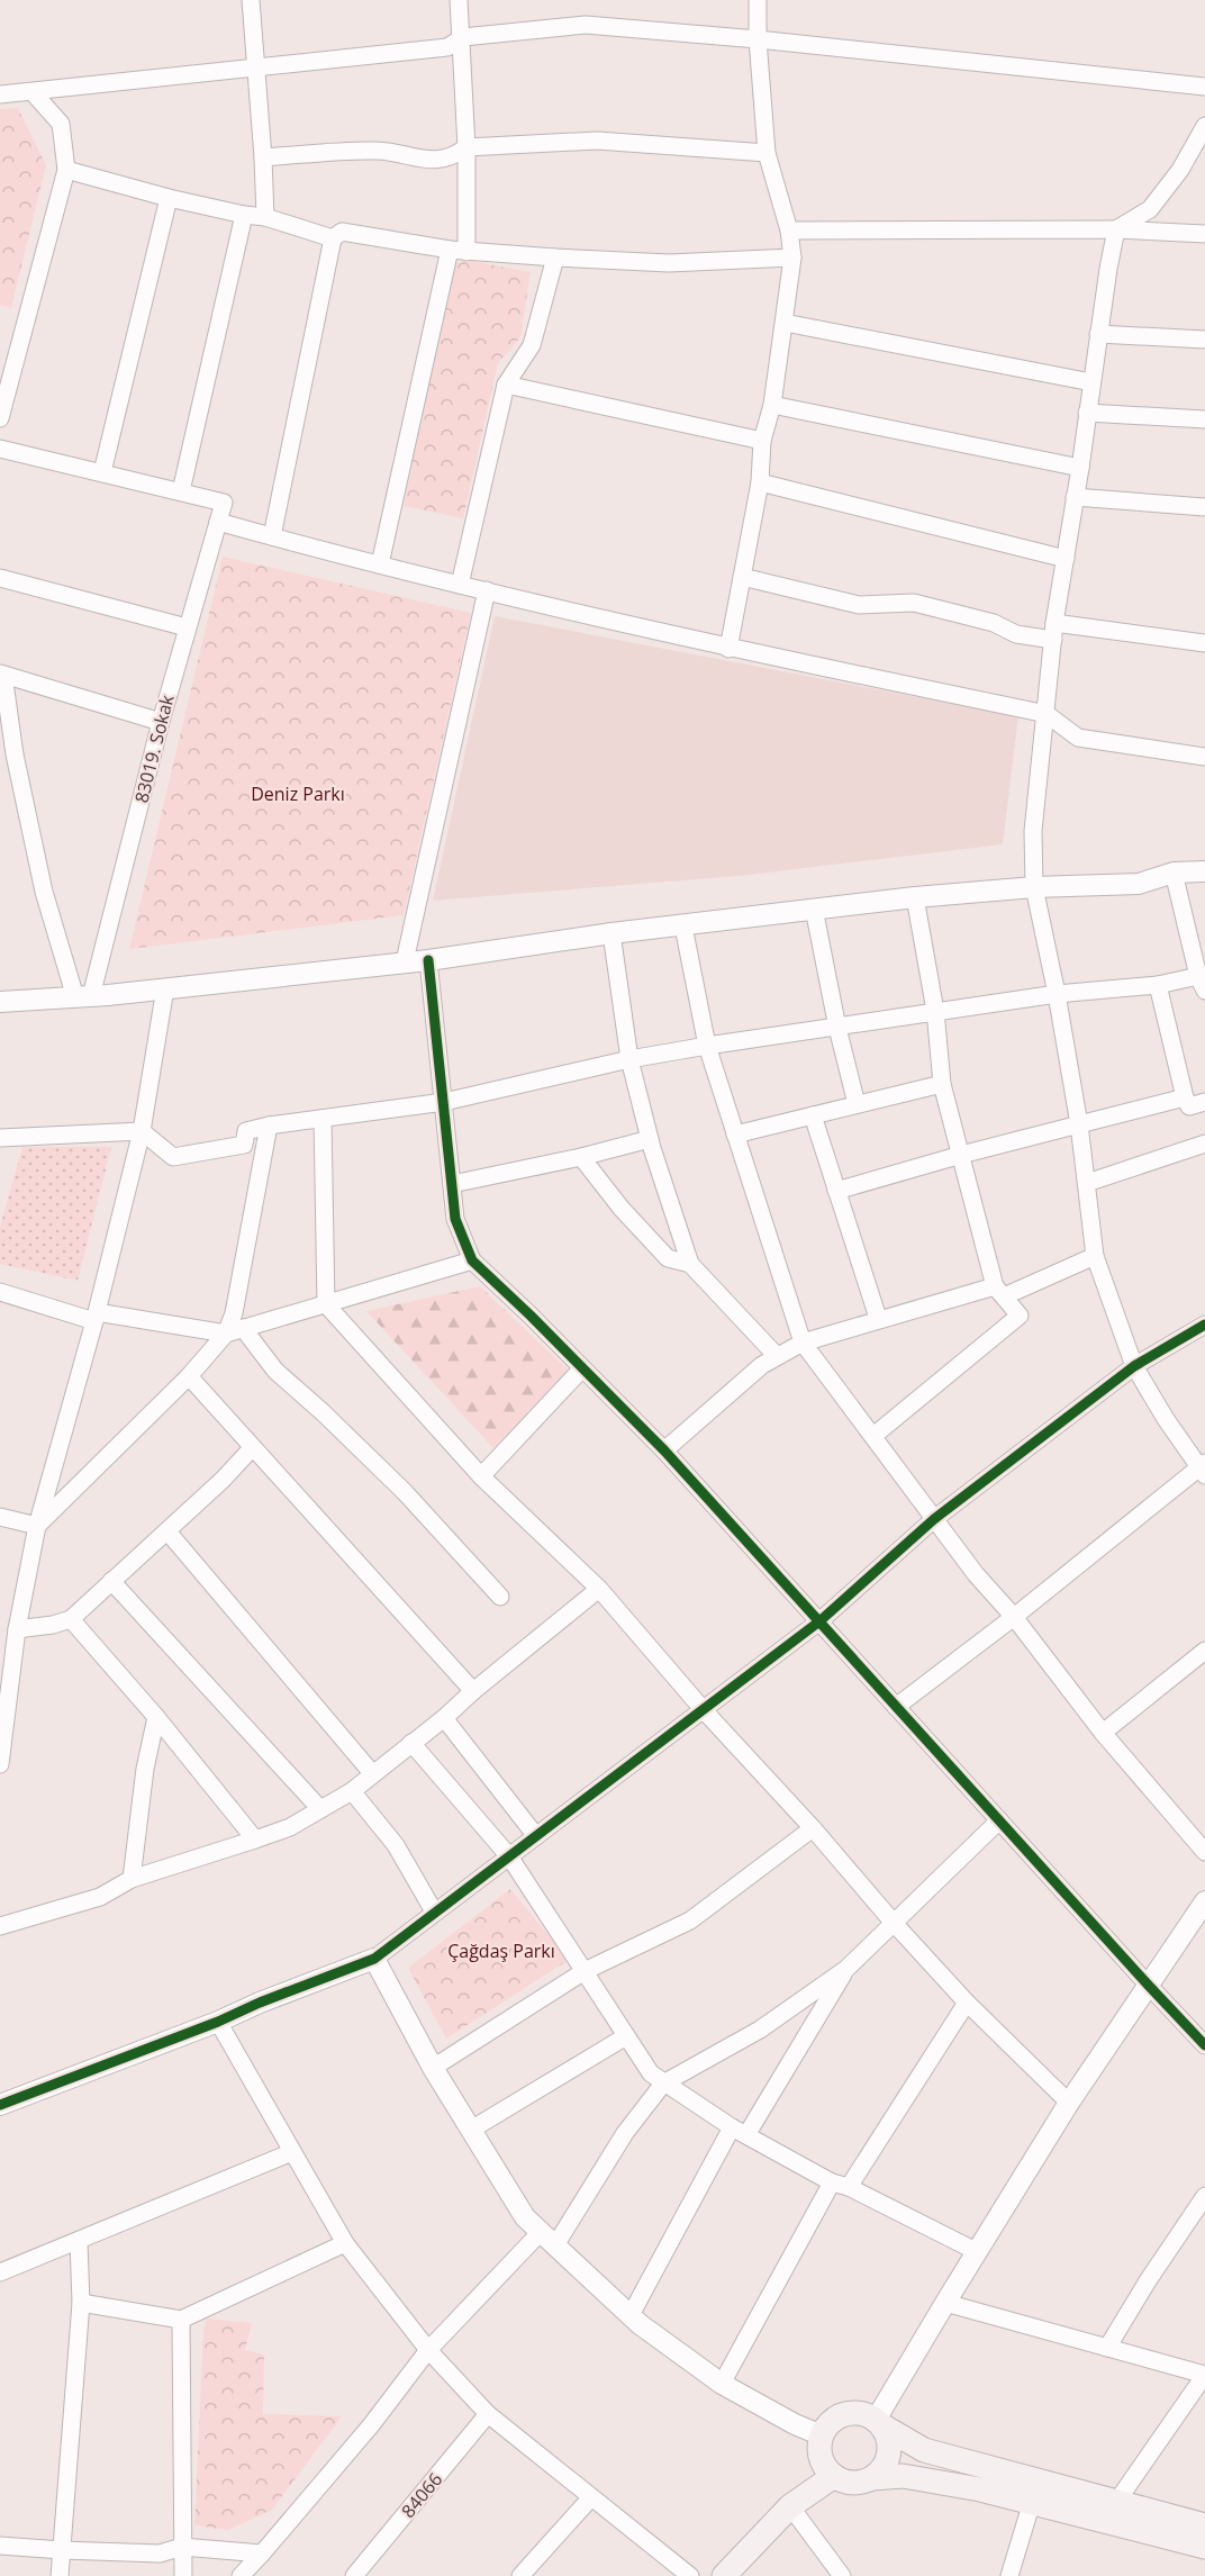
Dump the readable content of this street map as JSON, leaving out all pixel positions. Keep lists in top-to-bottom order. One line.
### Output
{"streets":{"street":["83019. Sokak","84066"]},"parks":["Deniz Parkı","Çağdaş Parkı"]}
